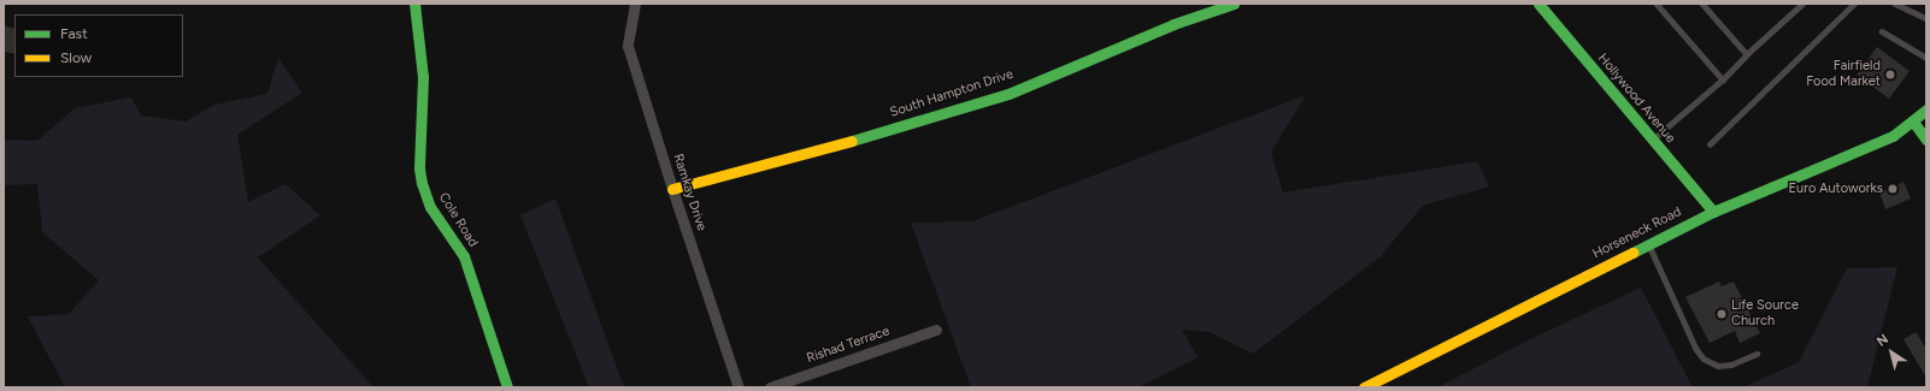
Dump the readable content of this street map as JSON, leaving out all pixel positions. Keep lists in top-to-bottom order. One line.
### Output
{"streets":{"street":["South Hampton Drive","Hollywood Avenue","Ramkay Drive","Cole Road","Horseneck Road","Rishad Terrace"]},"crossings":[["South Hampton Drive","Ramkay Drive"],["Hollywood Avenue","Horseneck Road"]],"places":["Fairfield Food Market","Euro Autoworks","Life Source Church"],"legend":["Fast","Slow"],"north":"top left"}
